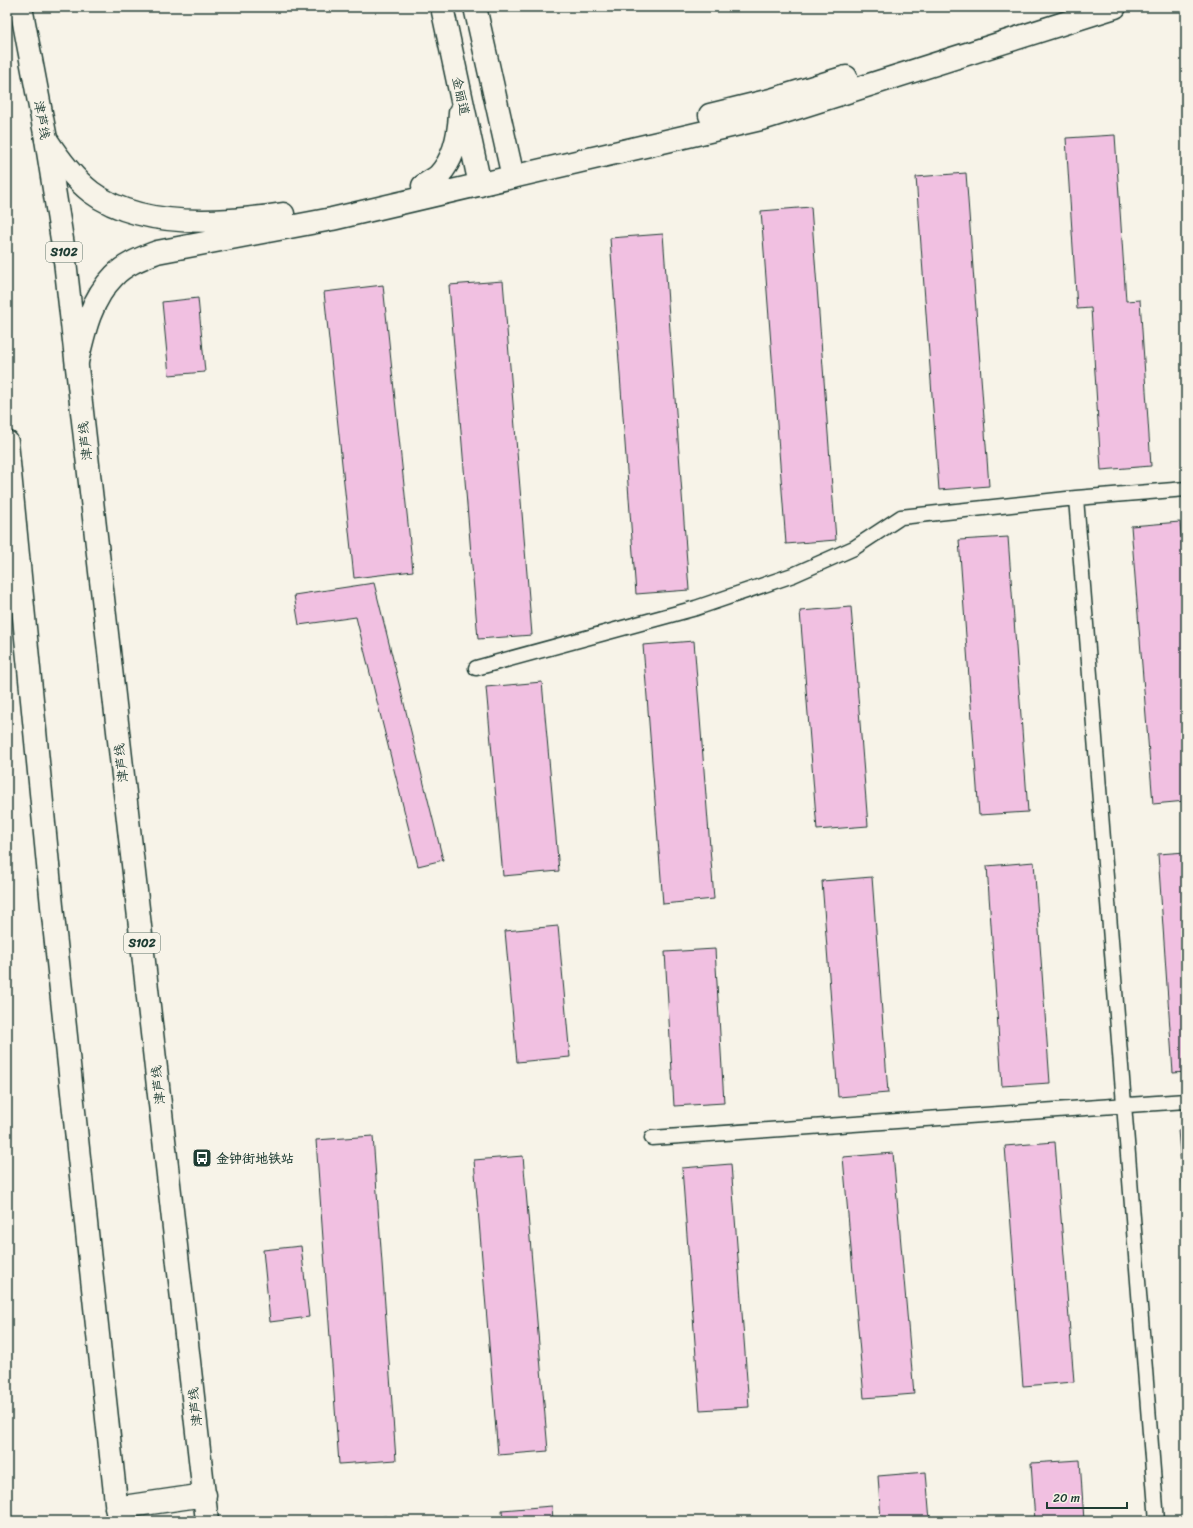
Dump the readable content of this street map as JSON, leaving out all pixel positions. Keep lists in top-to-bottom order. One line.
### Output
{"streets":{"main road":["金丽道","津芦线","S102"]},"places":{"bus stop":["金钟街地铁站"]},"scale_bar":"20 m"}
